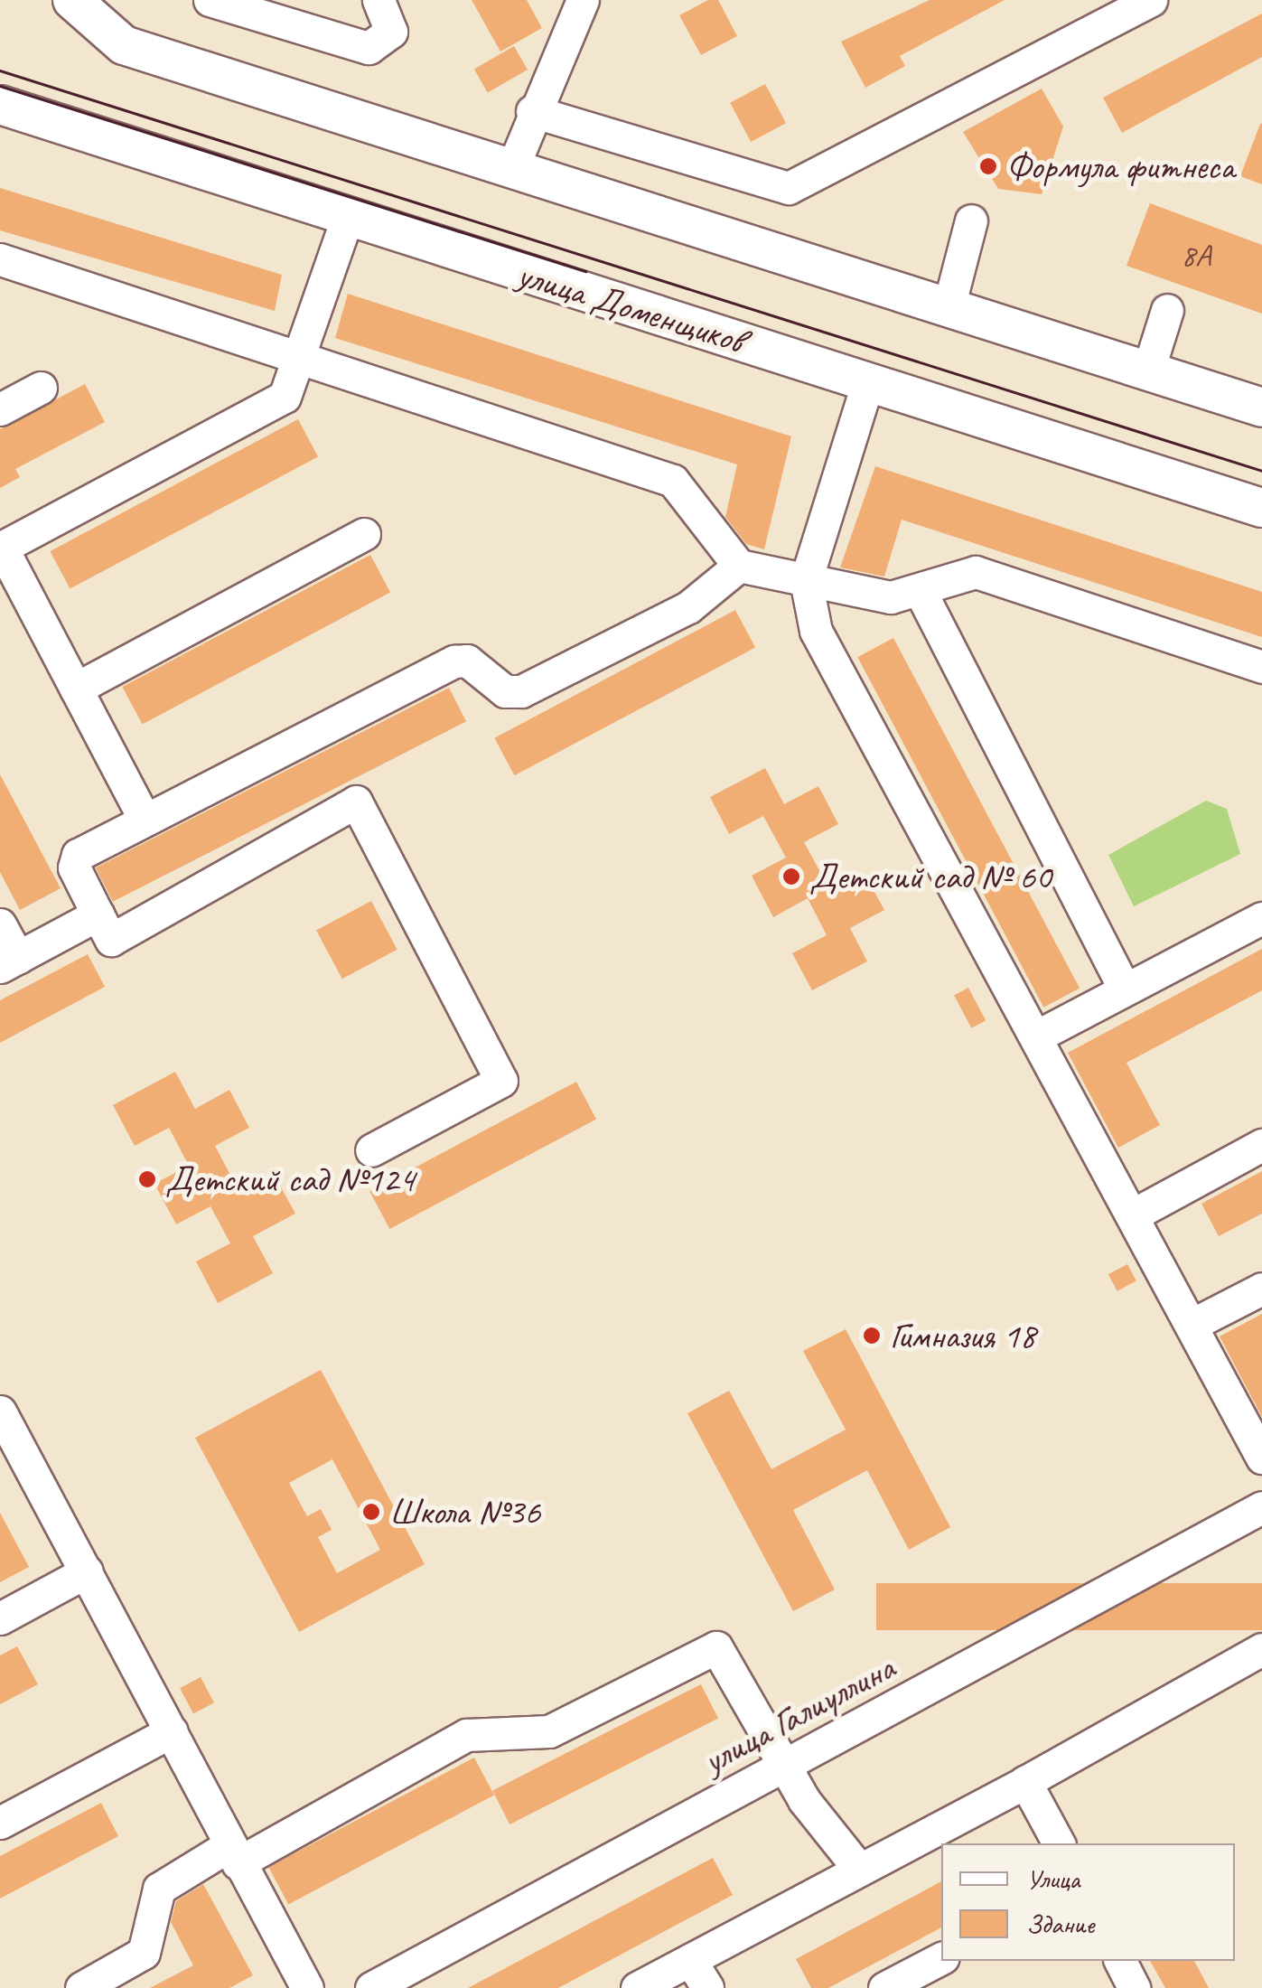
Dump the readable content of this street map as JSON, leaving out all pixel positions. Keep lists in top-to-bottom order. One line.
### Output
{"streets":{"main road":["улица Доменщиков"],"street":["улица Галиуллина"]},"places":["Формула фитнеса","Детский сад № 60","Детский сад №124","Гимназия 18","Школа №36"],"house_numbers":["8А"],"legend":["Улица","Здание"]}
